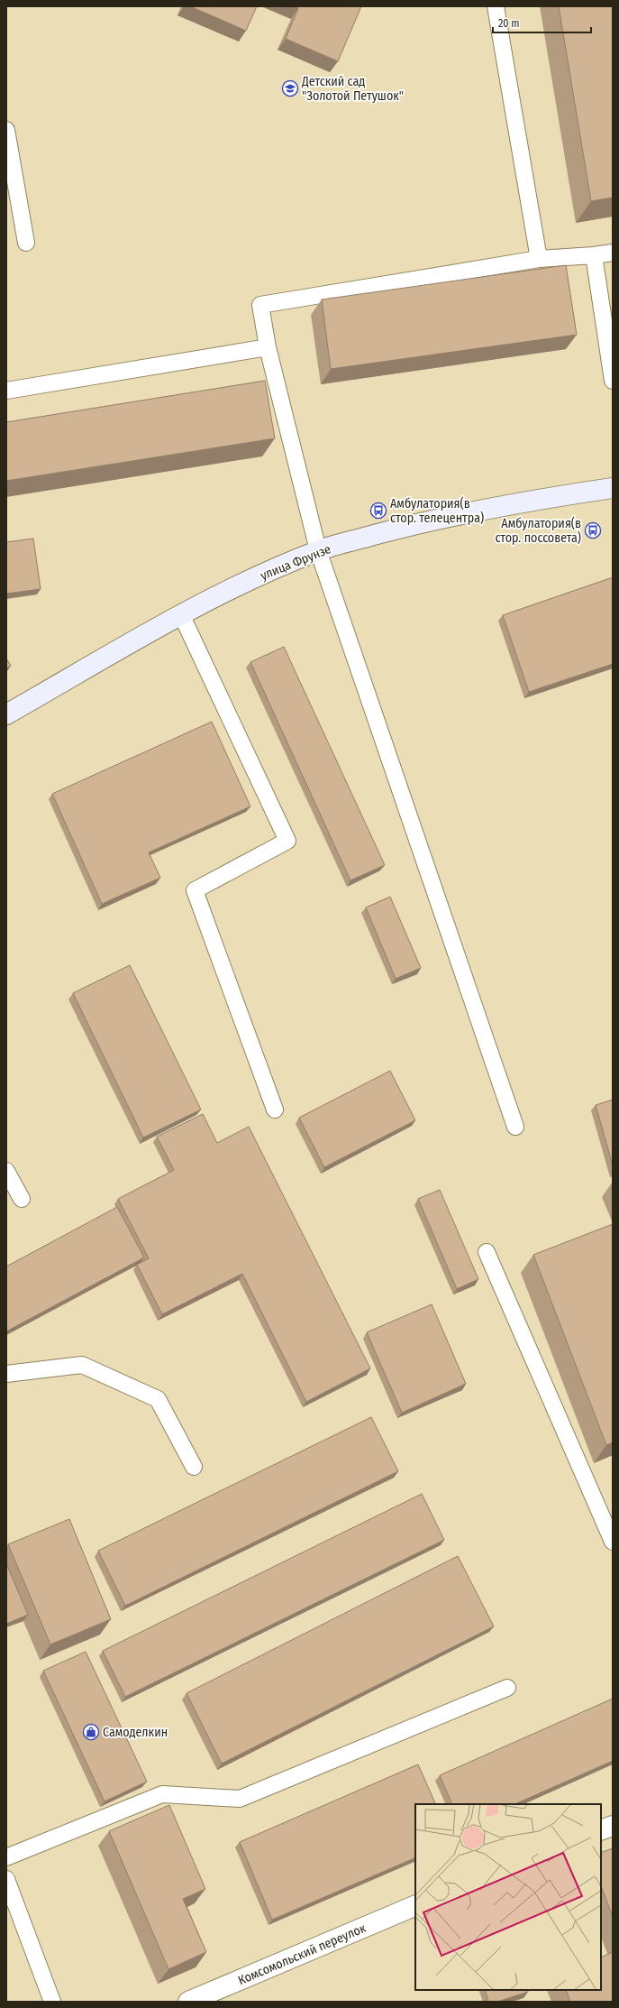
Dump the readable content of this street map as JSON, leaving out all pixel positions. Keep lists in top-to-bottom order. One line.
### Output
{"streets":{"street":["улица Фрунзе","Комсомольский переулок"]},"places":{"school or university":["Детский сад \"Золотой Петушок\""],"bus stop":["Амбулатория(в стор. телецентра)","Амбулатория(в стор. поссовета)"],"shop":["Самоделкин"]},"scale_bar":"20 m"}
